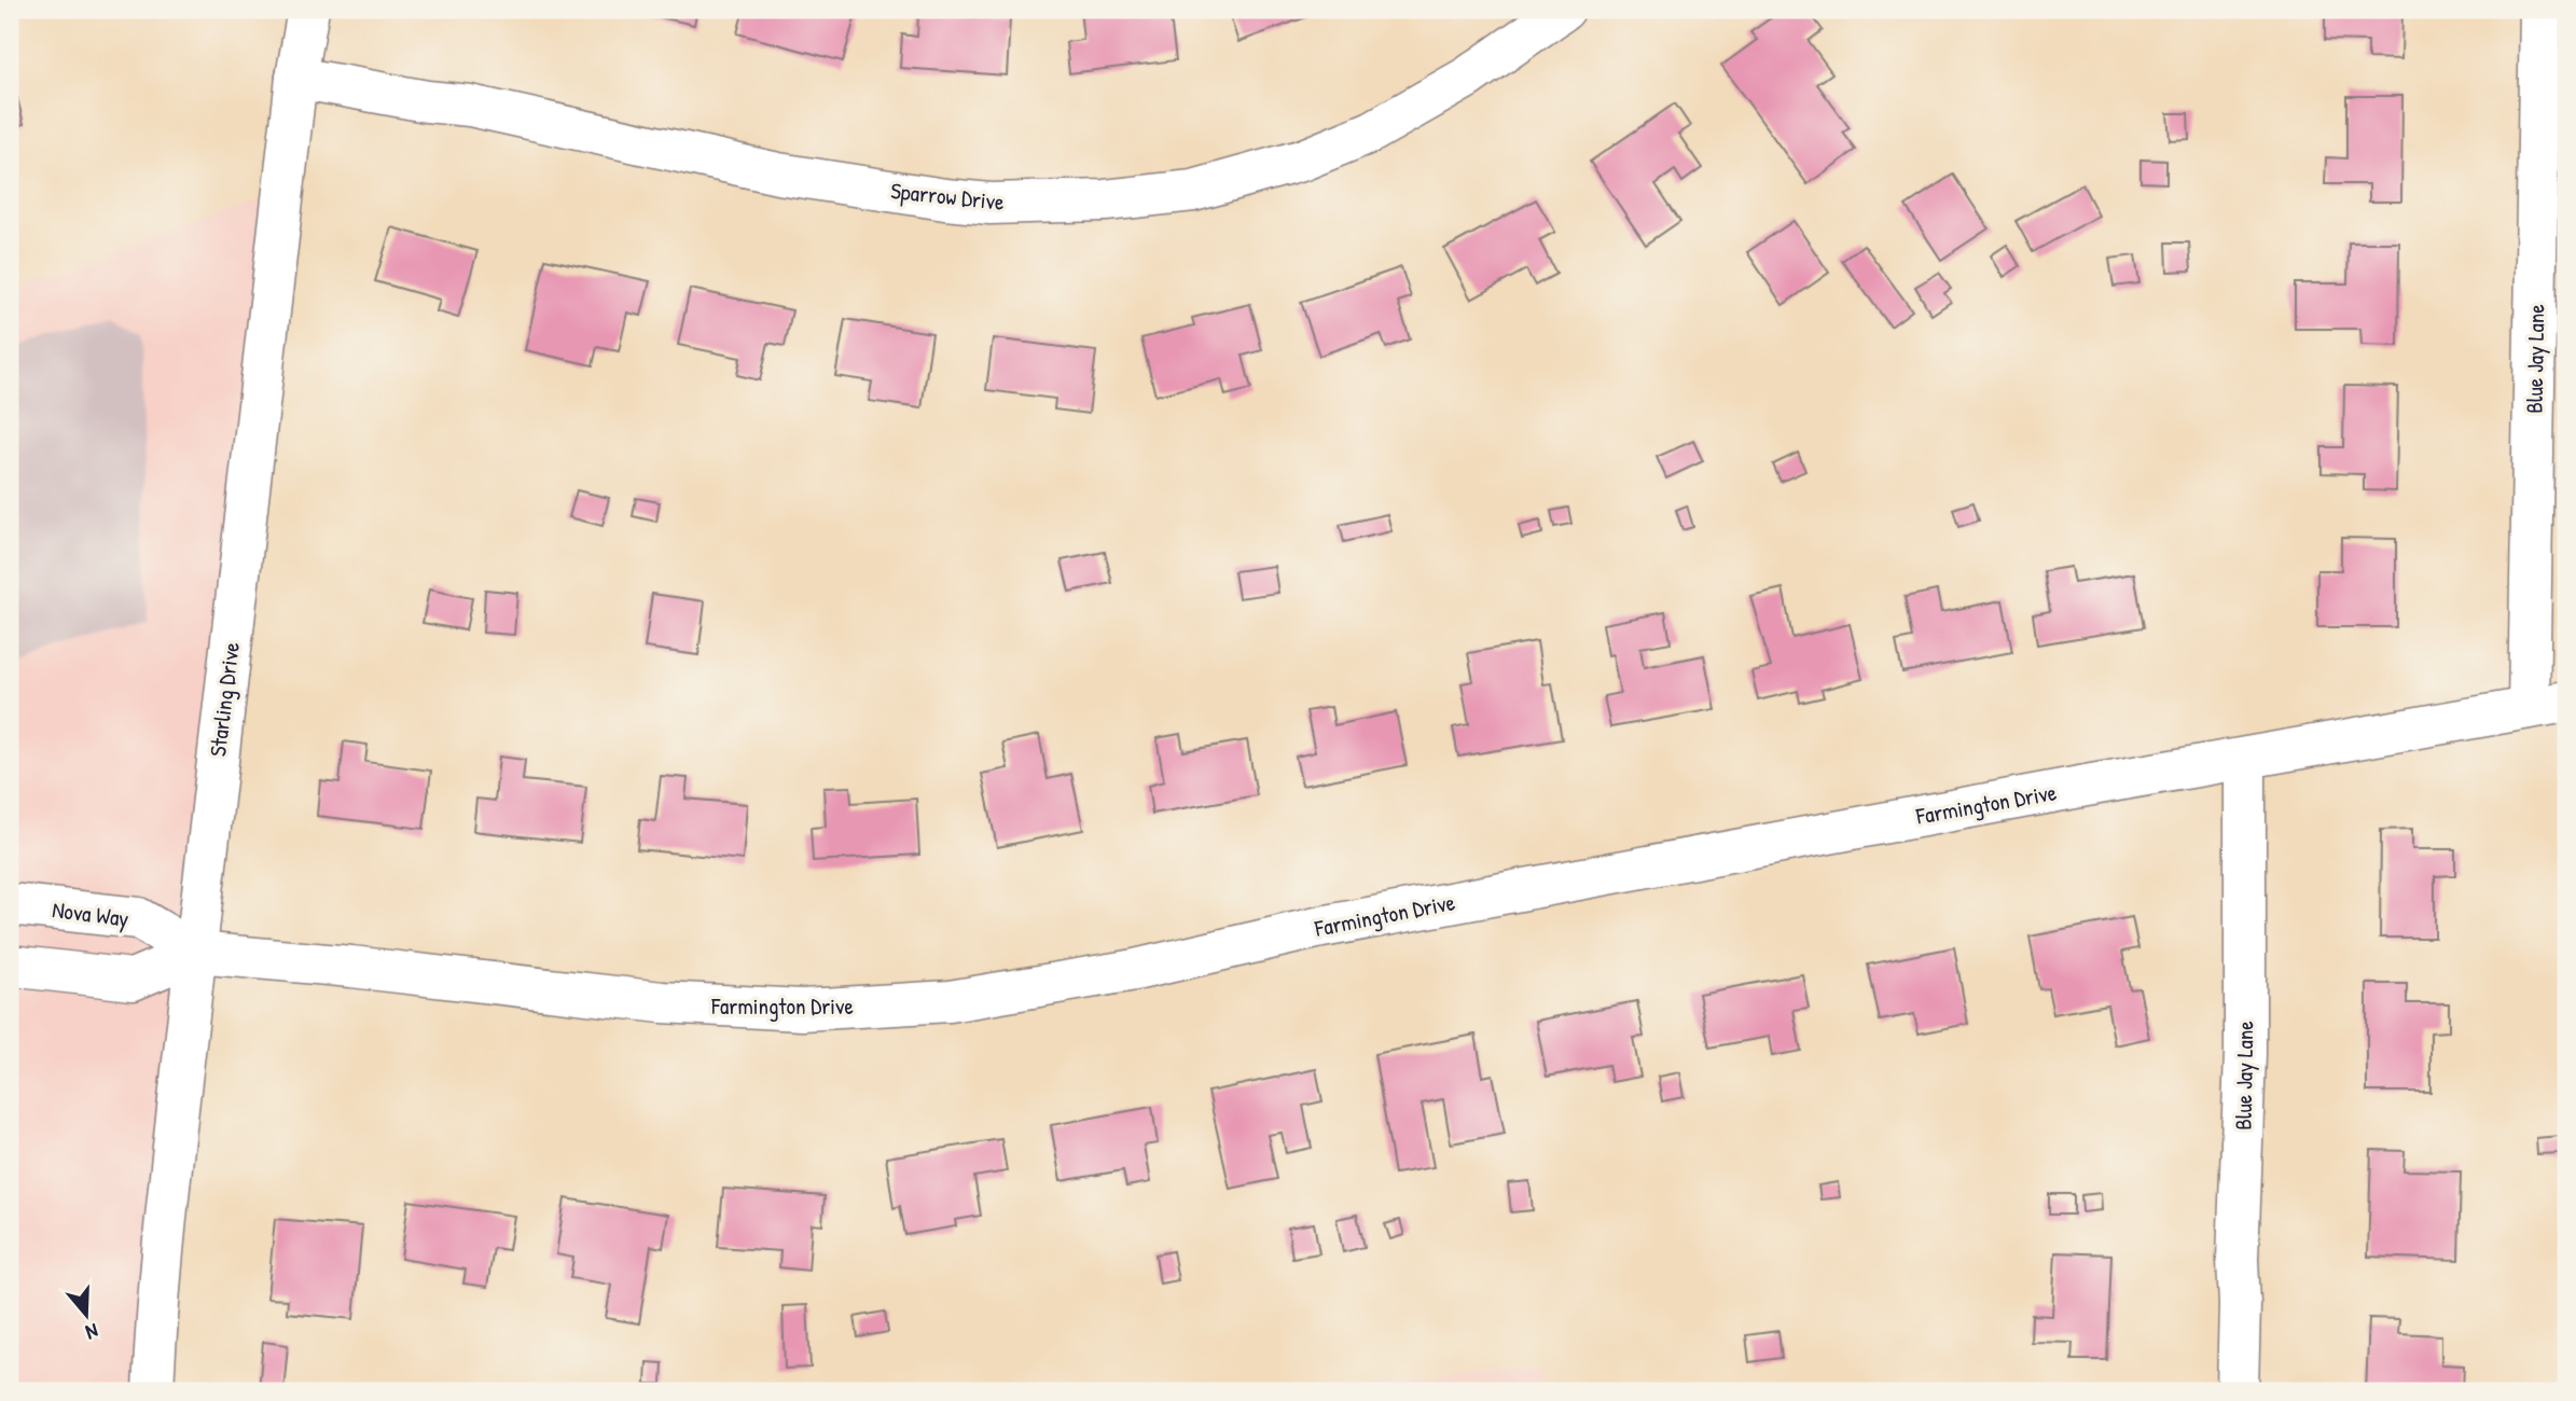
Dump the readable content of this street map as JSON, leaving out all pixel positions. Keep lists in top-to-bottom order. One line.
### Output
{"streets":{"street":["Sparrow Drive","Blue Jay Lane","Starling Drive","Farmington Drive","Nova Way"]},"crossings":[["Sparrow Drive","Starling Drive"],["Blue Jay Lane","Farmington Drive"],["Starling Drive","Farmington Drive"],["Starling Drive","Nova Way"],["Farmington Drive","Nova Way"]],"north":"bottom"}
